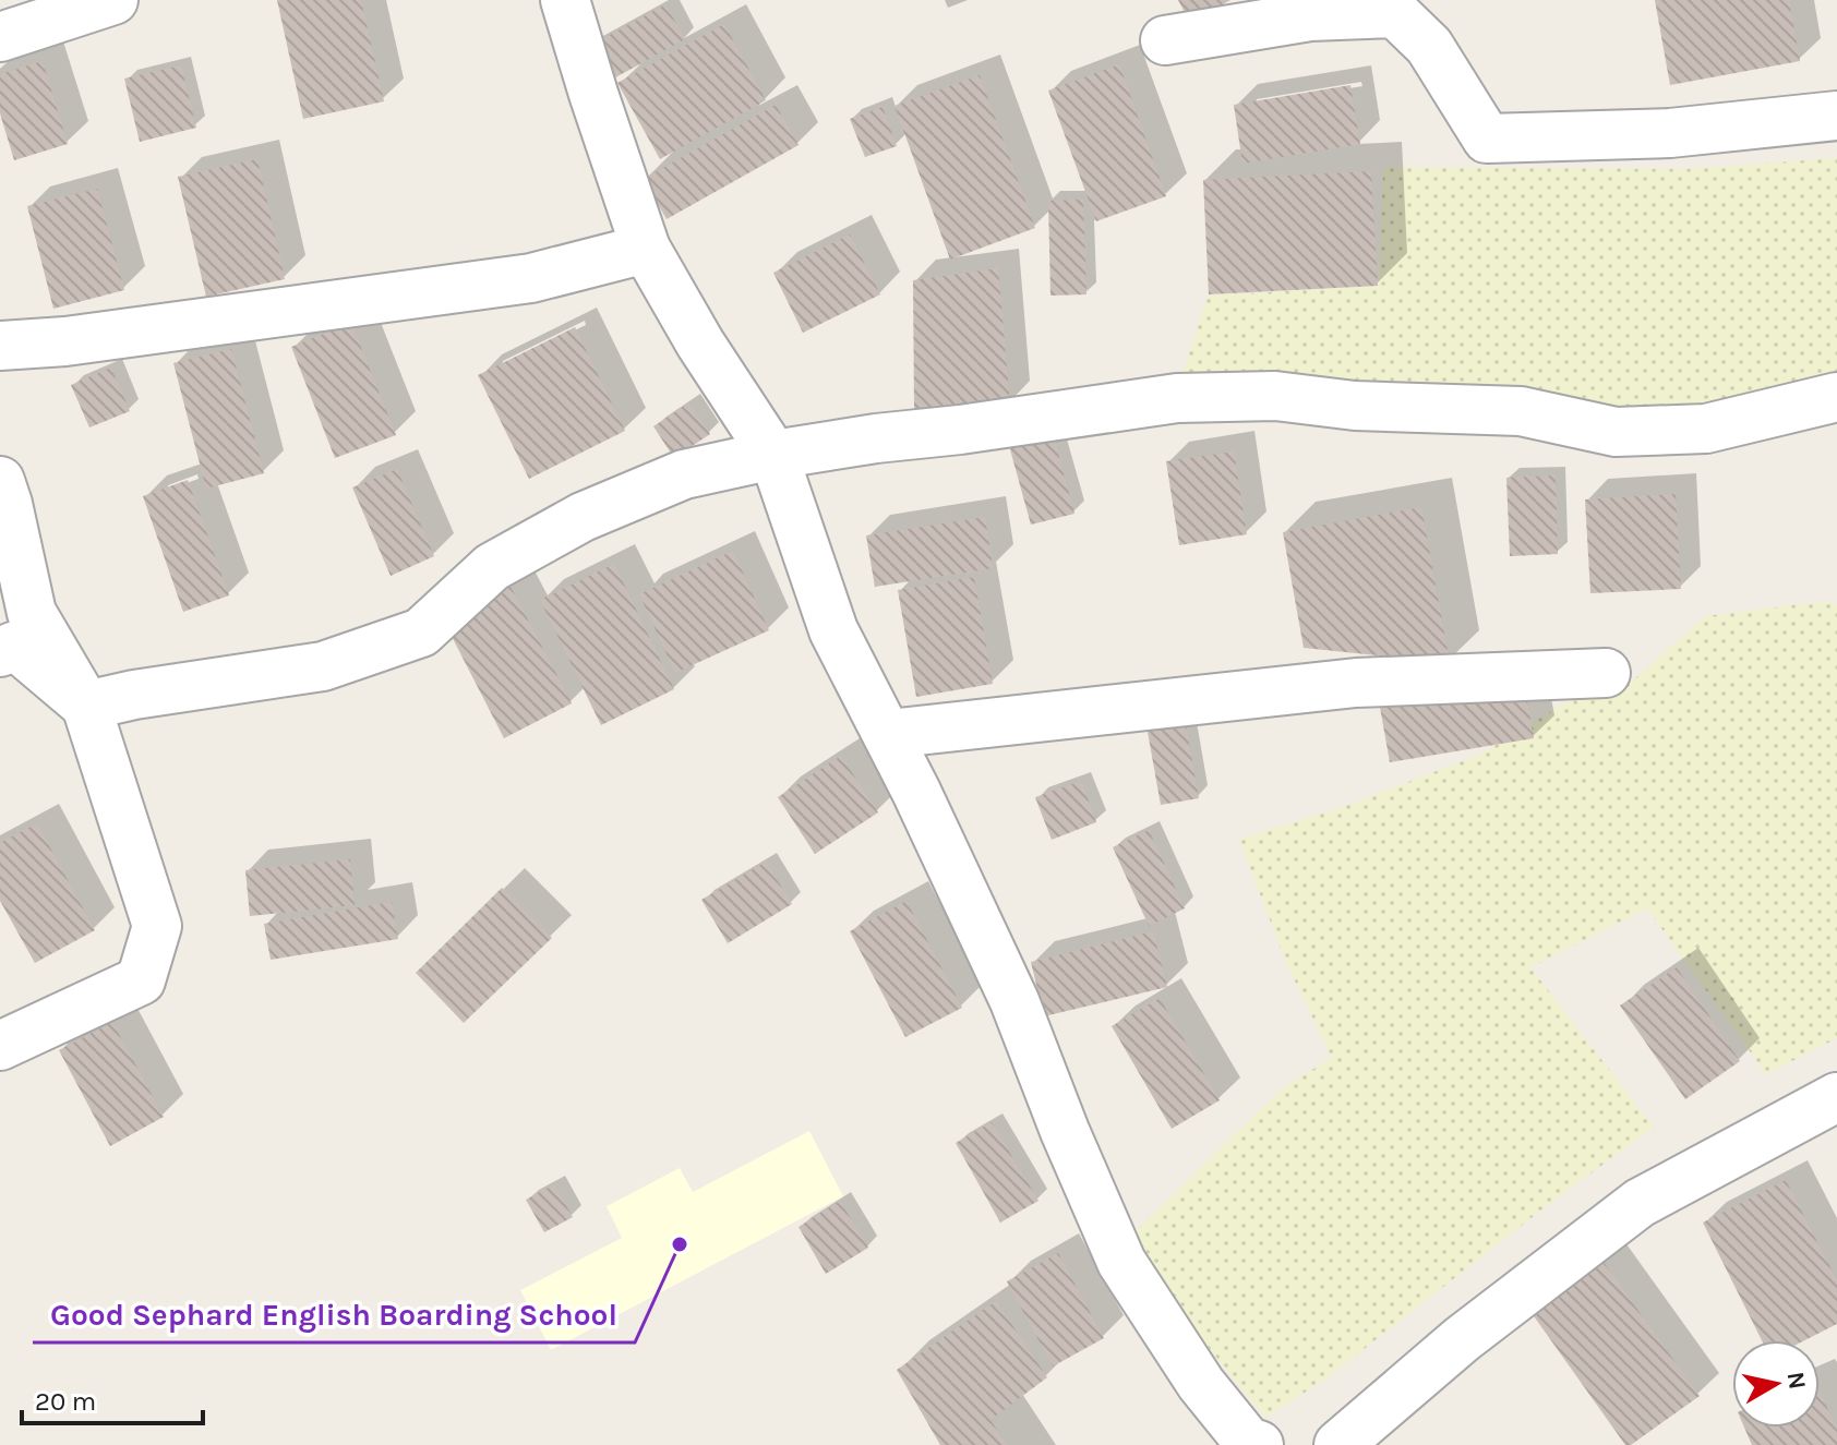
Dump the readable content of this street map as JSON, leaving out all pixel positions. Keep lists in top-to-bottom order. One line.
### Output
{"places":["Good Sephard English Boarding School"],"scale_bar":"20 m","north":"right"}
